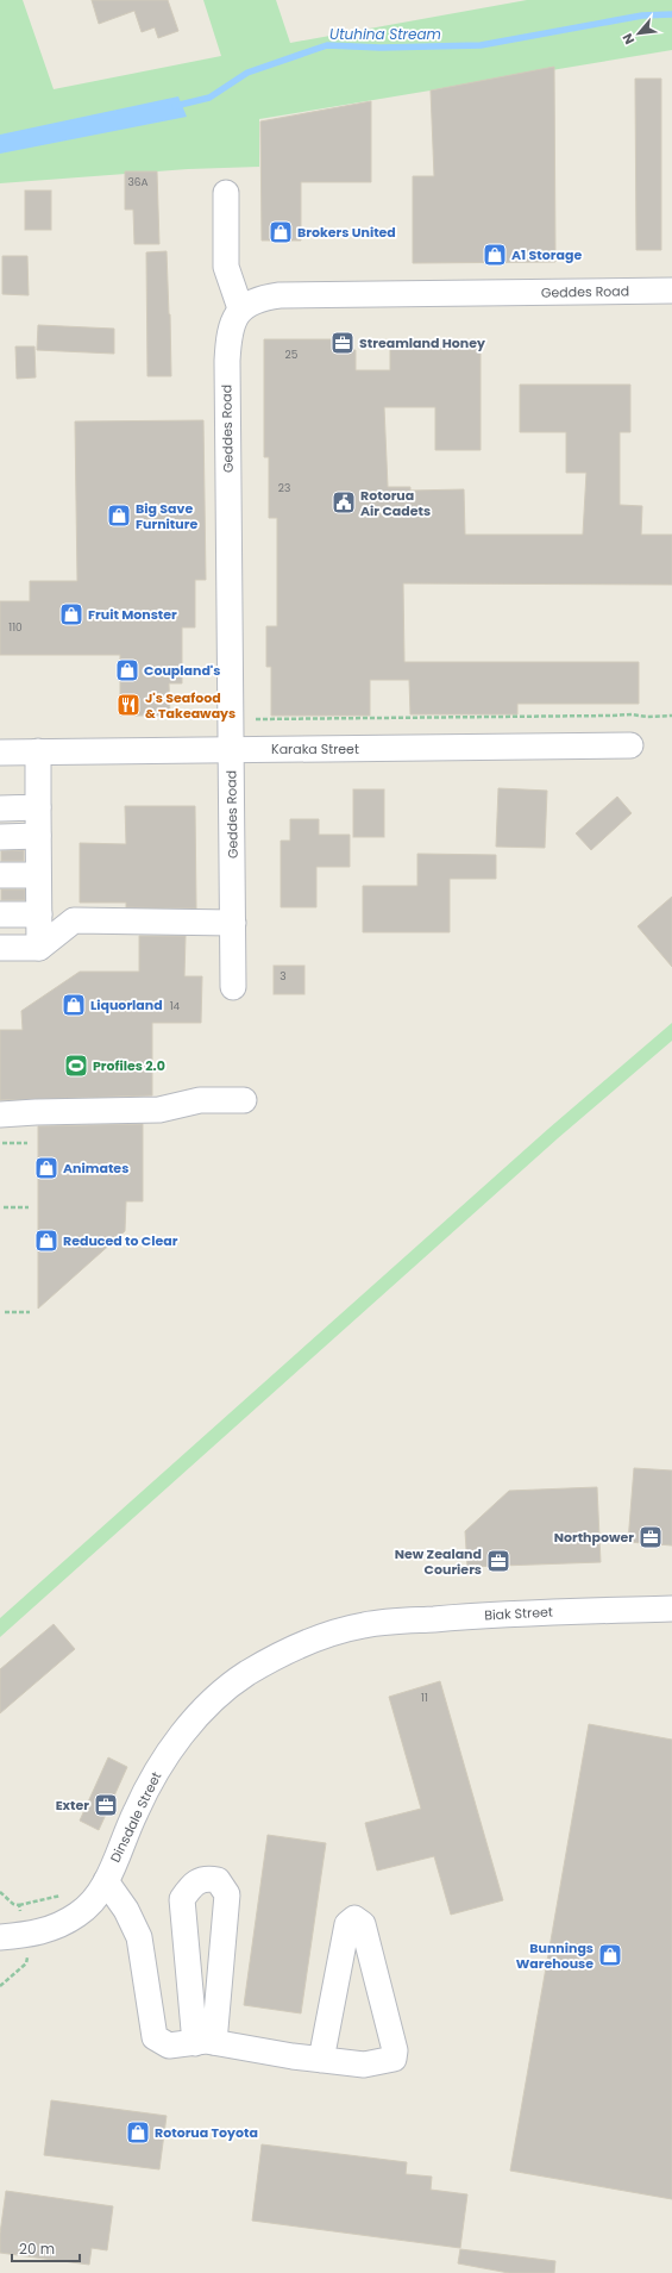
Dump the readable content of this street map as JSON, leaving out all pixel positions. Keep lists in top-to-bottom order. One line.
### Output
{"streets":{"street":["Geddes Road","Karaka Street","Biak Street","Dinsdale Street"]},"crossings":[["Geddes Road","Karaka Street"],["Biak Street","Dinsdale Street"]],"water":["Utuhina Stream"],"places":{"shop":["Brokers United","A1 Storage","Big Save Furniture","Fruit Monster","Coupland's","Liquorland","Animates","Reduced to Clear","Bunnings Warehouse","Rotorua Toyota"],"office":["Streamland Honey","Northpower","New Zealand Couriers","Exter"],"public building":["Rotorua Air Cadets"],"restaurant":["J's Seafood & Takeaways"],"sports":["Profiles 2.0"]},"house_numbers":["36A","25","23","110","3","14","11"],"scale_bar":"20 m","north":"bottom left"}
